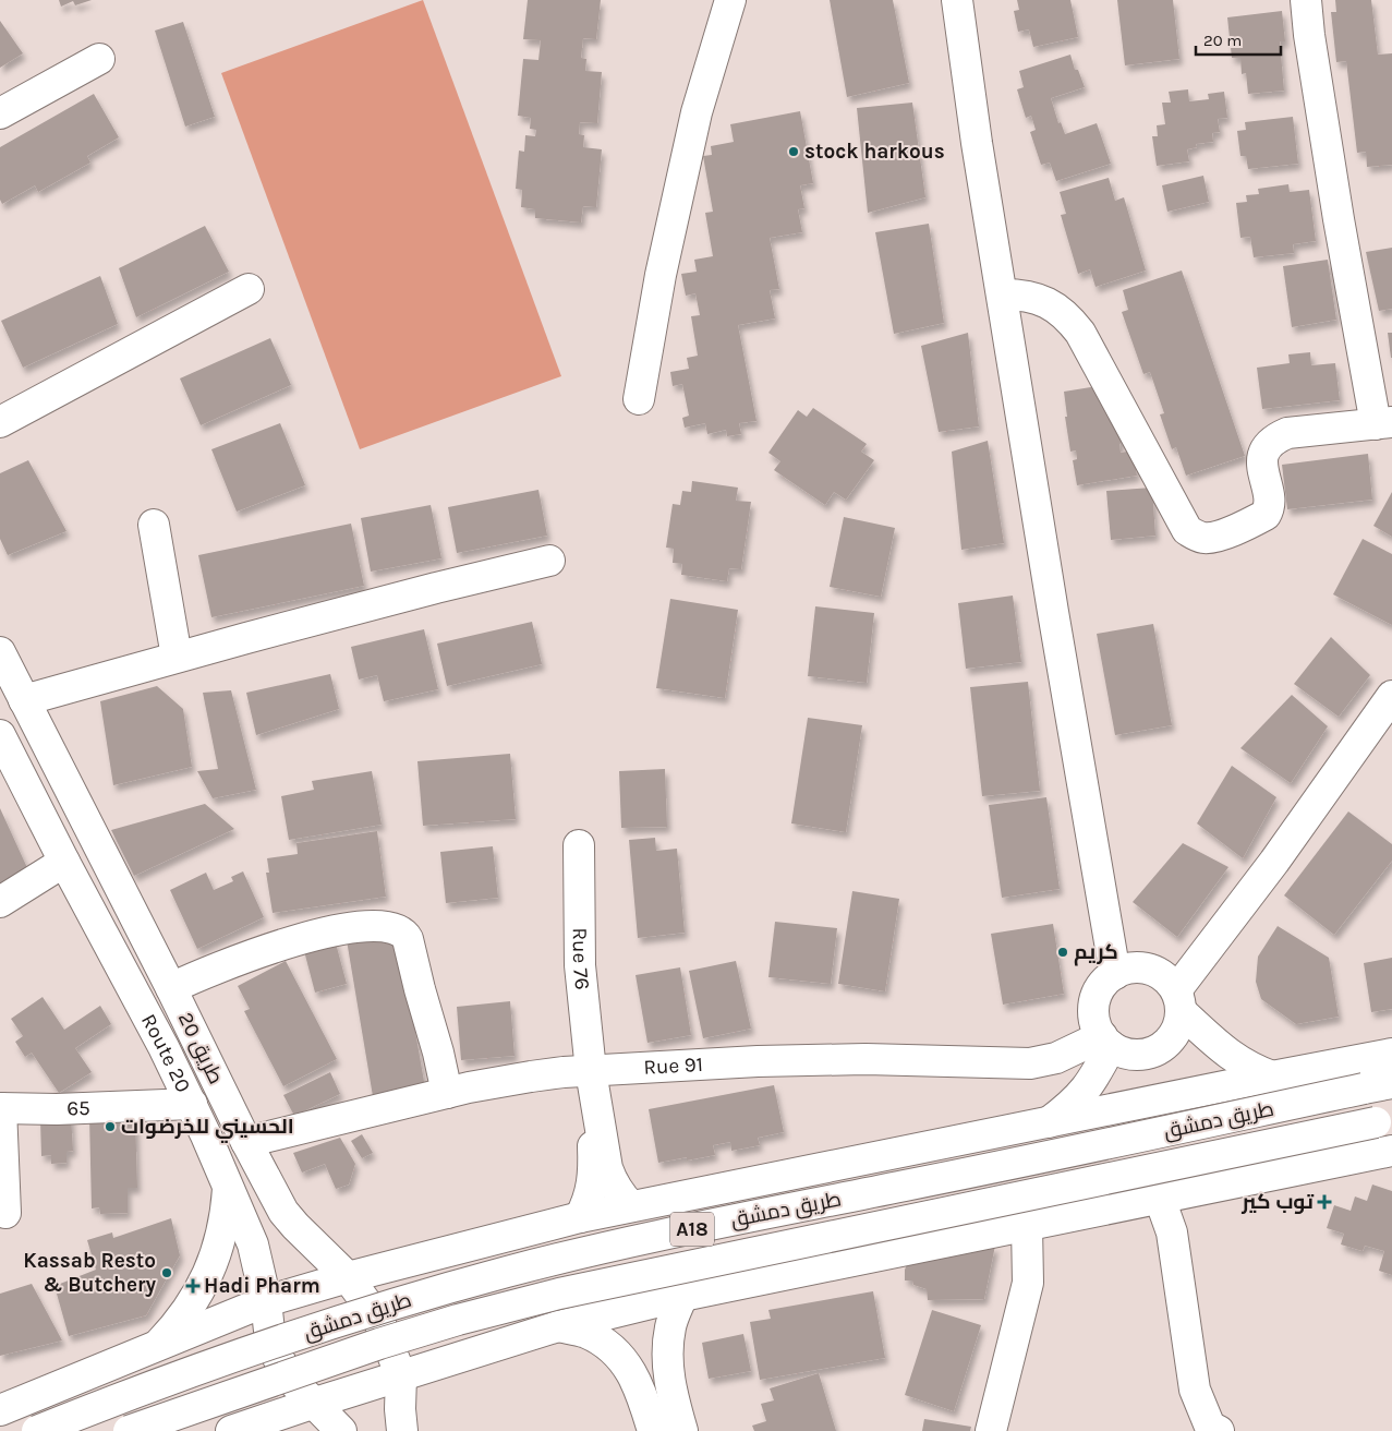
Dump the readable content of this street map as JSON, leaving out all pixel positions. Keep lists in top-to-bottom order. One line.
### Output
{"streets":{"main road":["Rue 76","طريق 20","Route 20","Rue 91","65","طريق دمشق","A18"]},"crossings":[["Rue 76","Rue 91"],["طريق 20","Rue 91"],["Route 20","65"]],"places":{"other":["stock harkous","كريم","الحسيني للخرضوات","Kassab Resto & Butchery"],"health":["توب كير","Hadi Pharm"]},"scale_bar":"20 m"}
